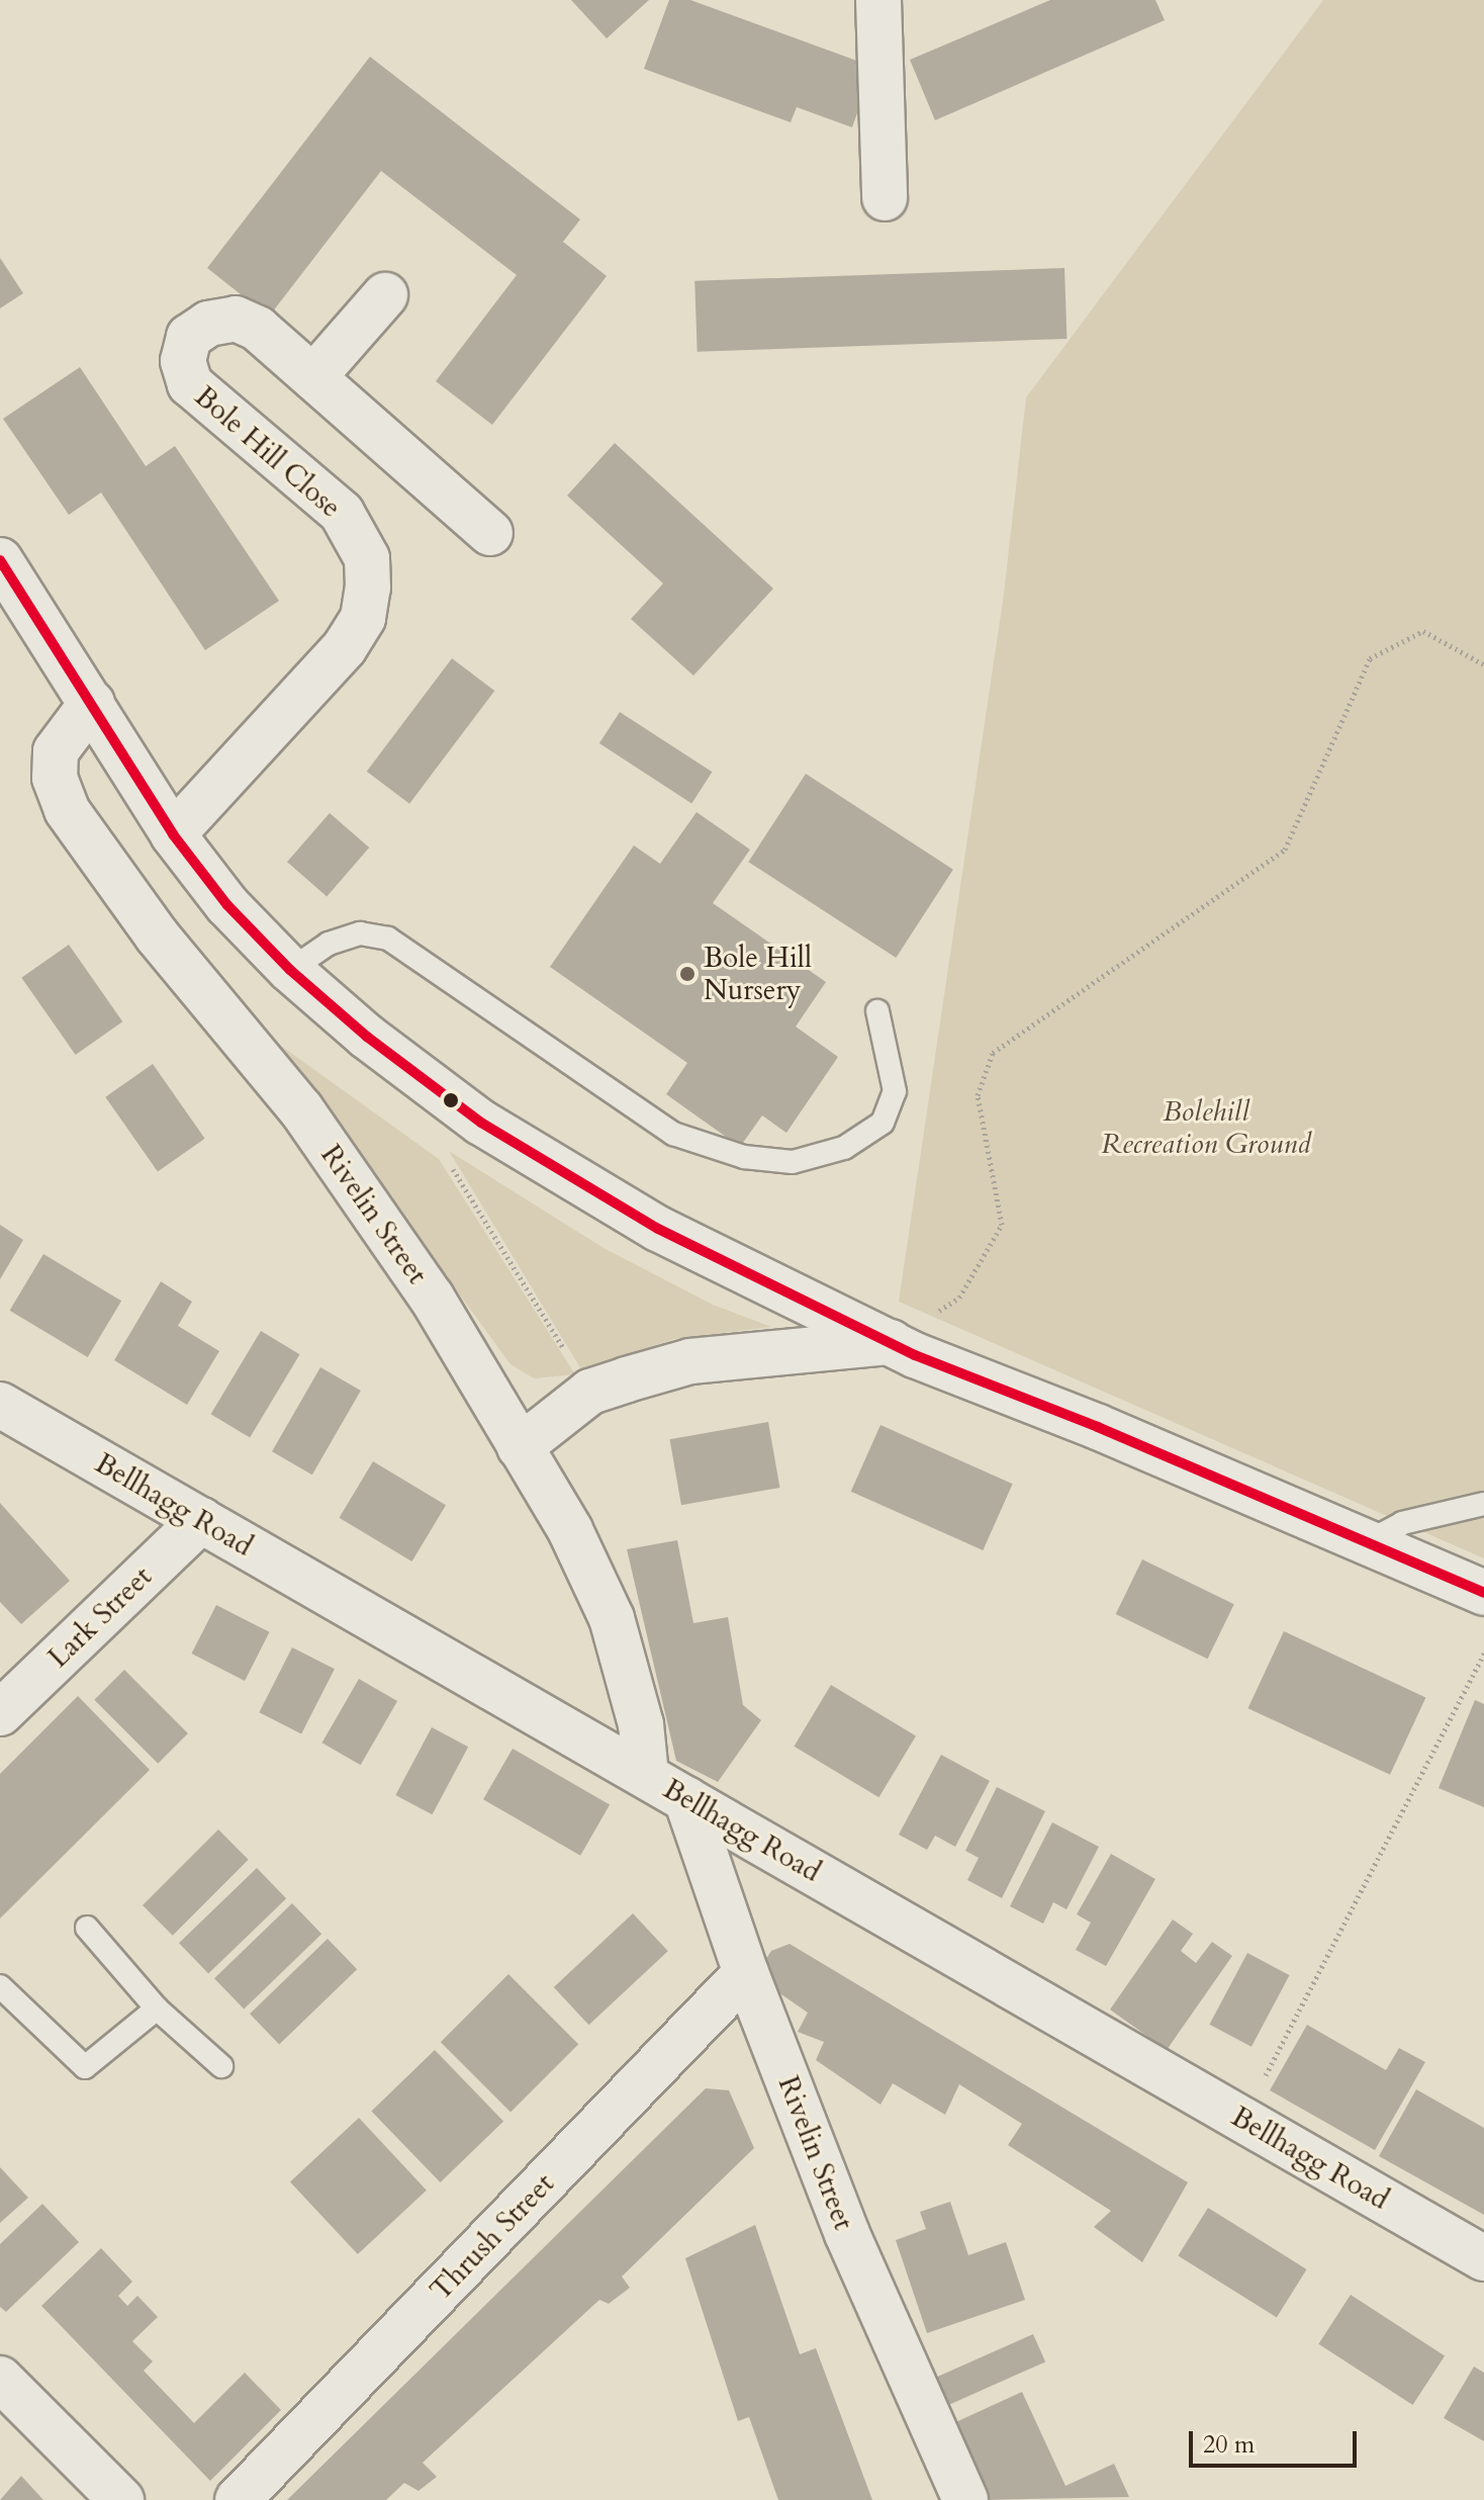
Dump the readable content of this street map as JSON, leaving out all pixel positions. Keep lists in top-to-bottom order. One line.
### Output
{"streets":{"street":["Bole Hill Close","Rivelin Street","Bellhagg Road","Lark Street","Thrush Street"]},"crossings":[["Rivelin Street","Bellhagg Road"],["Rivelin Street","Thrush Street"],["Bellhagg Road","Lark Street"]],"parks":["Bolehill Recreation Ground"],"places":["Bole Hill Nursery"],"scale_bar":"20 m"}
